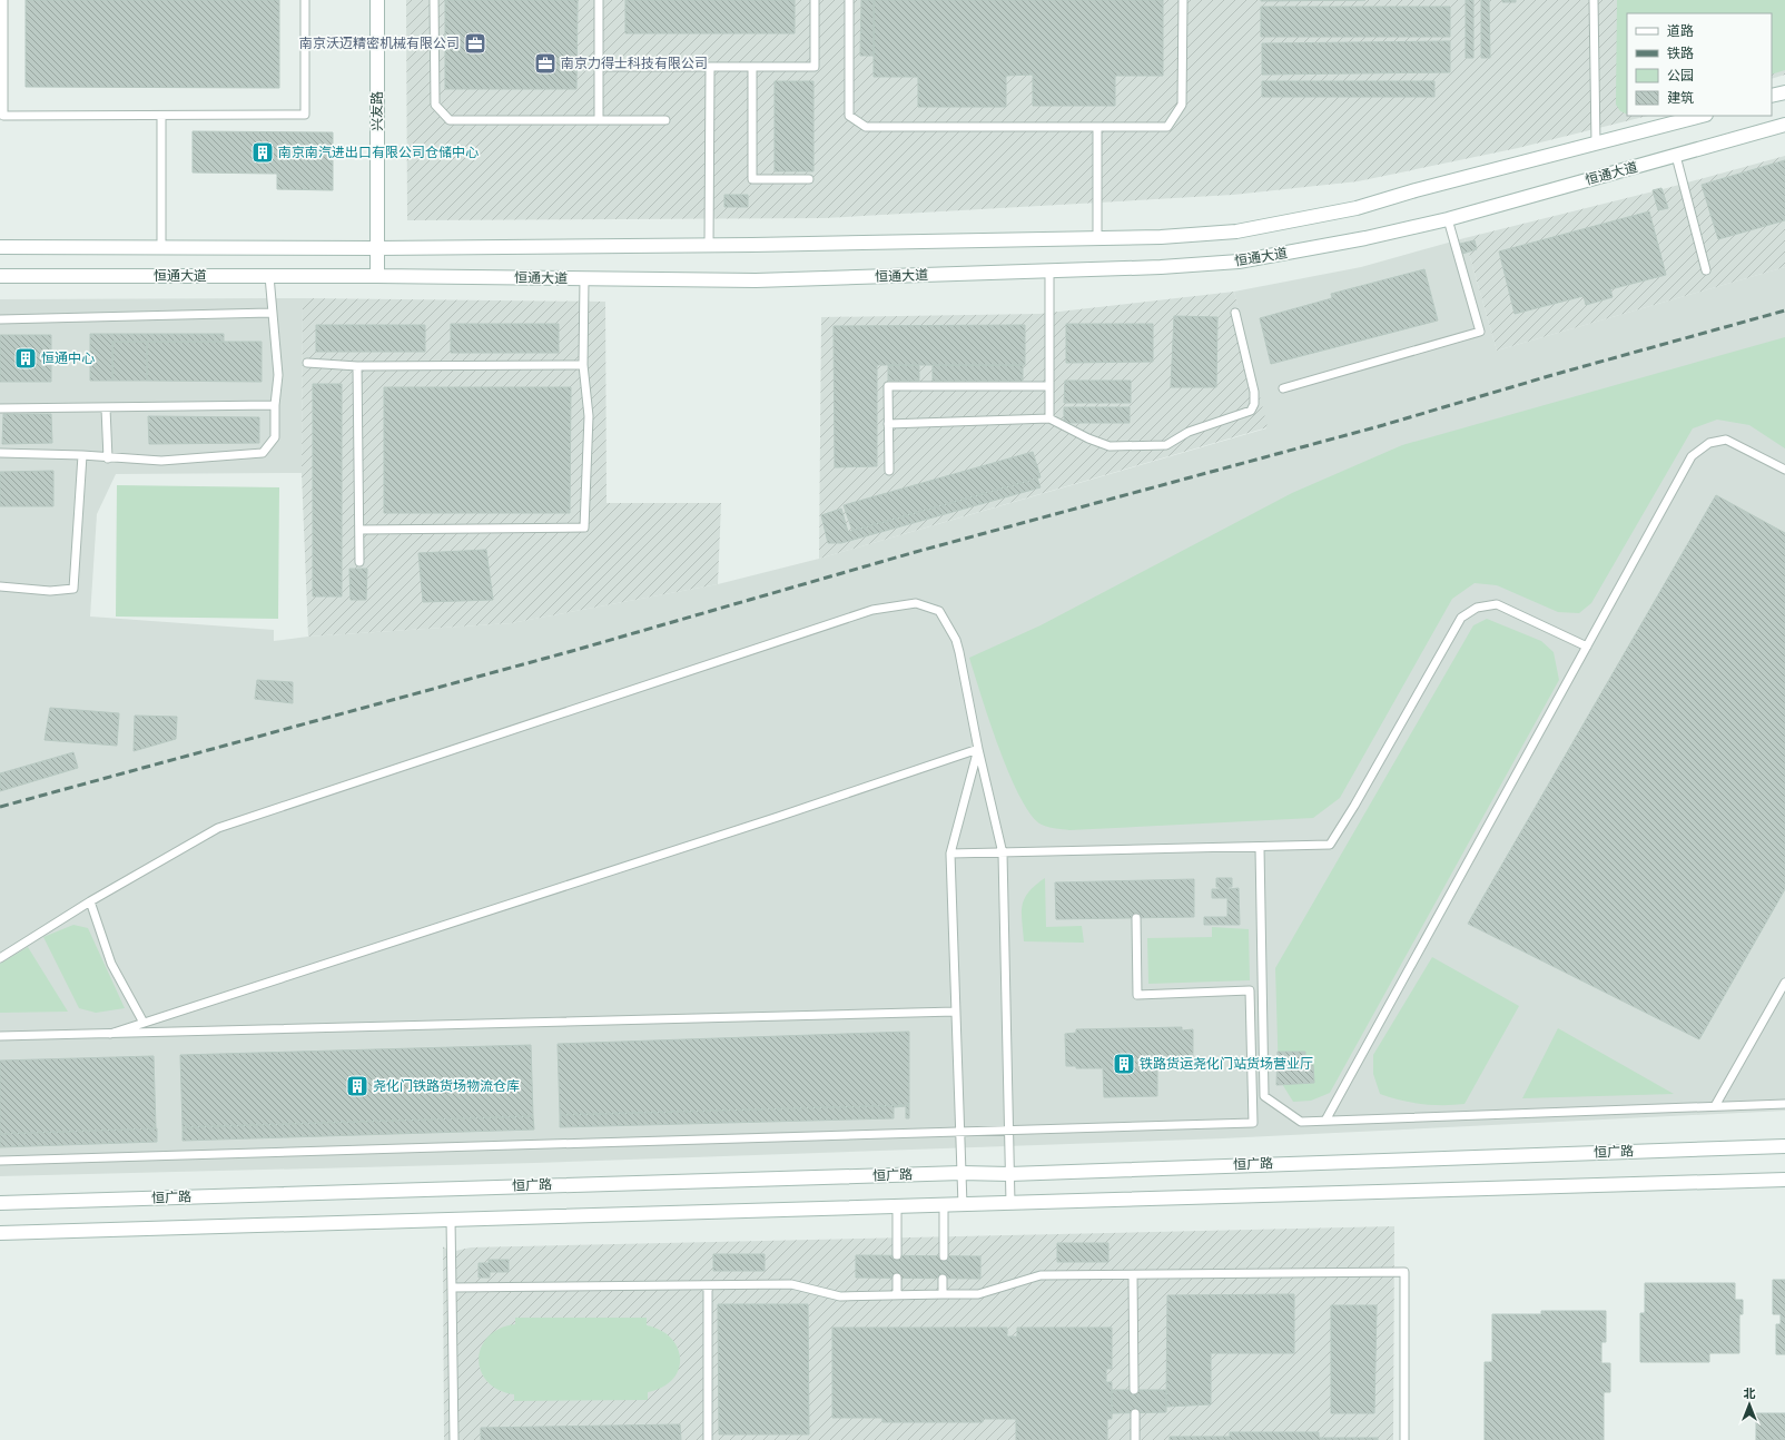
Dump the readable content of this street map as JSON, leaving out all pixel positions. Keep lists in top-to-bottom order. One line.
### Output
{"streets":{"street":["兴友路","恒通大道","恒广路"]},"crossings":[["兴友路","恒通大道"]],"places":{"office":["南京沃迈精密机械有限公司","南京力得士科技有限公司"],"building":["南京南汽进出口有限公司仓储中心","恒通中心","铁路货运尧化门站货场营业厅","尧化门铁路货场物流仓库"]},"legend":["道路","铁路","公园","建筑"],"north":"top"}
